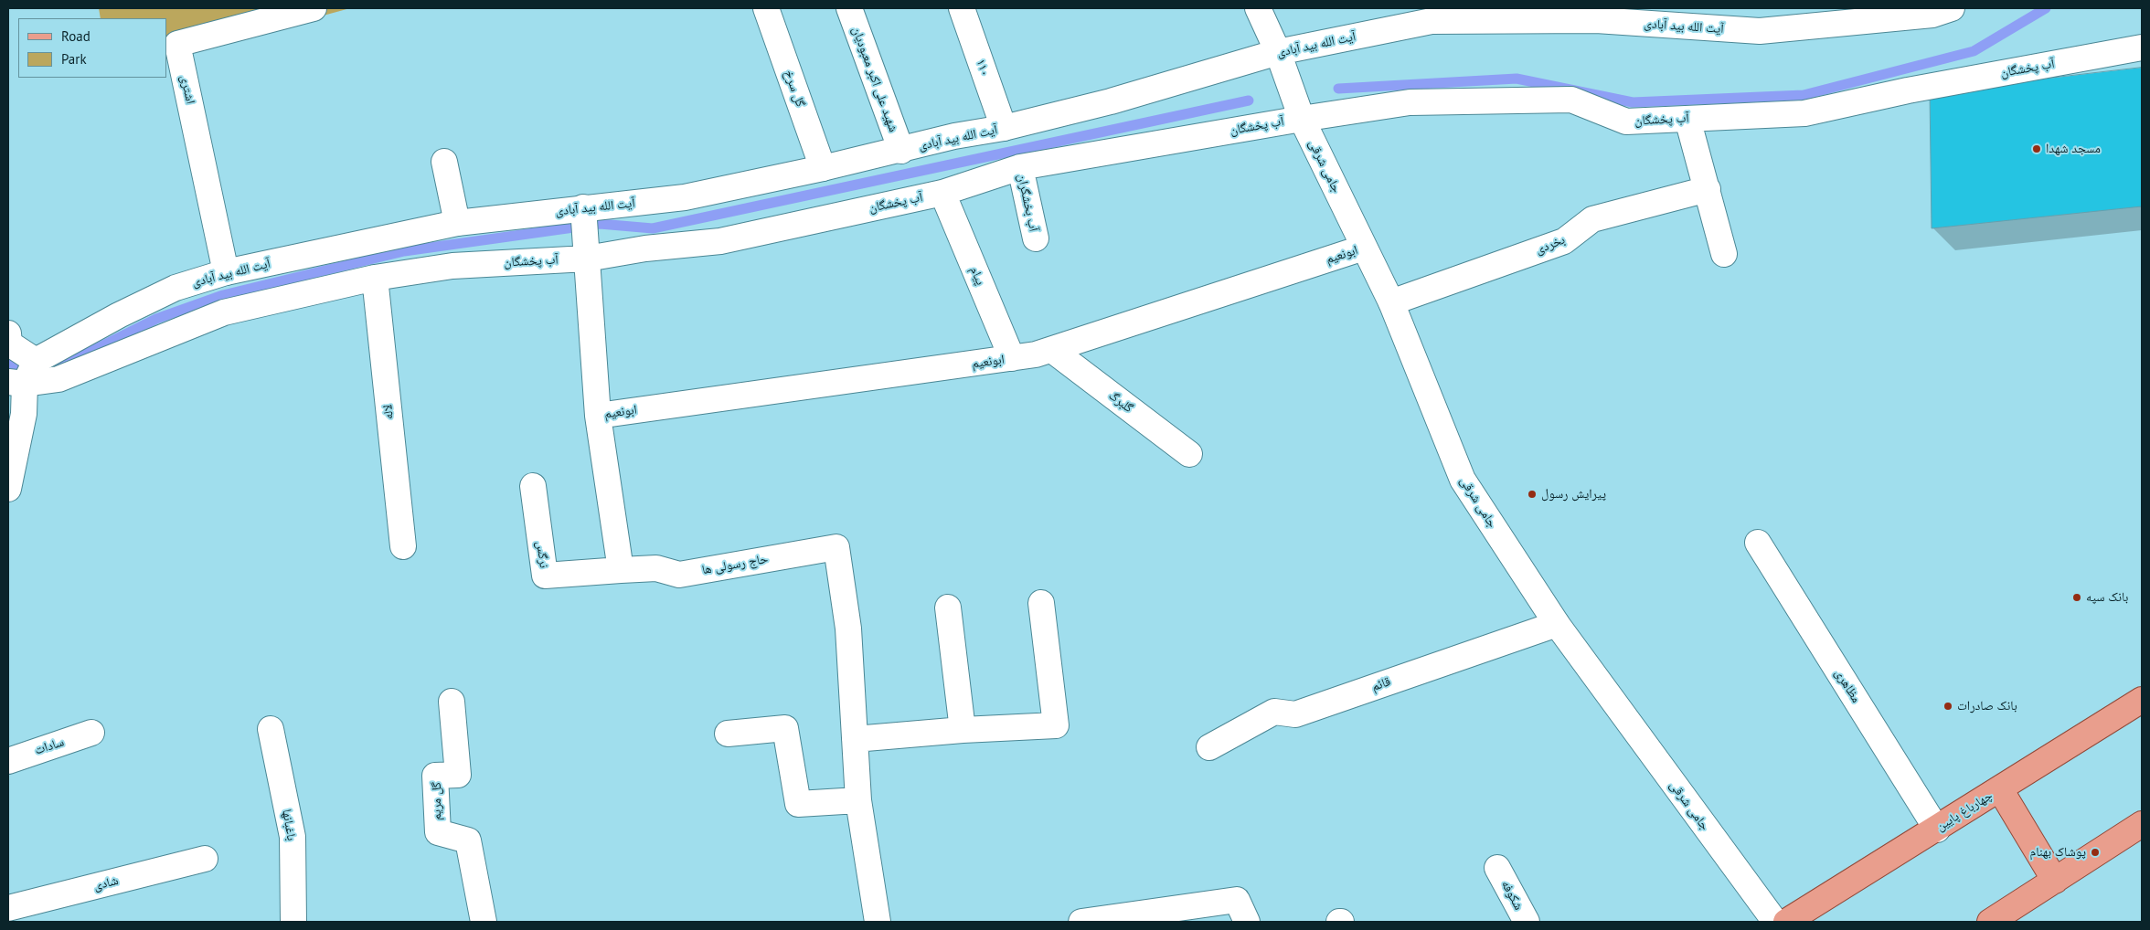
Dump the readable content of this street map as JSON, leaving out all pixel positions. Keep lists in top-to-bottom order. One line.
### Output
{"streets":{"main road":["چهارباغ پایین"],"street":["آیت الله بید آبادی","۱۱۰","آب پخشگان","شهید علی اکبر معبودیان","گل سرخ","اشتری","جامی شرقی","آب بخشگران","بخردی","ابونعیم","پیام","گلبرگ","لاله","نرگس","حاج رسولی ها","قائم","مظاهری","سادات","گل مریم","باغبانها","شادی","شکوفه"]},"crossings":[["آیت الله بید آبادی","۱۱۰"],["آیت الله بید آبادی","شهید علی اکبر معبودیان"],["آیت الله بید آبادی","گل سرخ"],["آیت الله بید آبادی","اشتری"],["آیت الله بید آبادی","جامی شرقی"],["آب پخشگان","جامی شرقی"],["آب پخشگان","آب بخشگران"],["آب پخشگان","پیام"],["آب پخشگان","لاله"],["جامی شرقی","بخردی"],["جامی شرقی","ابونعیم"],["جامی شرقی","قائم"],["ابونعیم","پیام"],["ابونعیم","گلبرگ"],["نرگس","حاج رسولی ها"],["مظاهری","چهارباغ پایین"]],"places":["مسجد شهدا","پیرایش رسول","بانک سپه","بانک صادرات","پوشاک بهنام"],"legend":["Road","Park"]}
